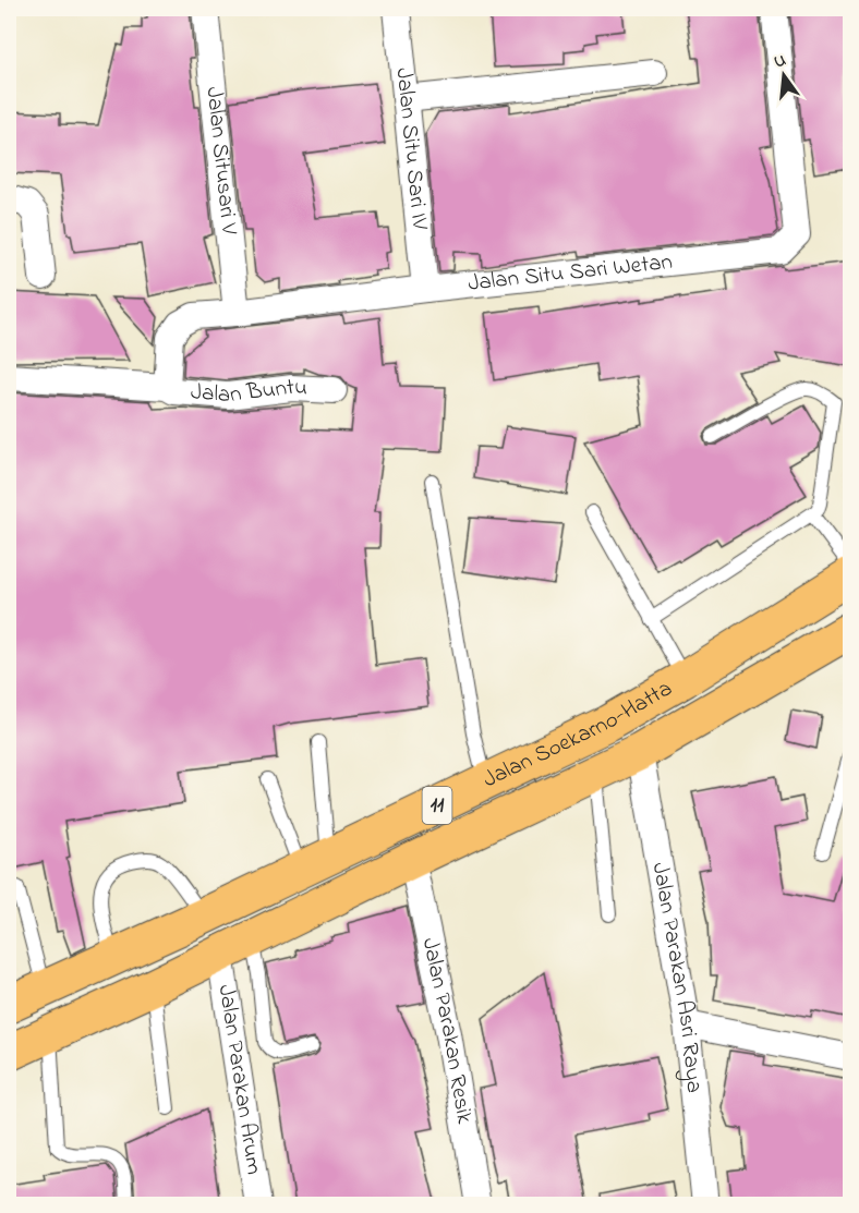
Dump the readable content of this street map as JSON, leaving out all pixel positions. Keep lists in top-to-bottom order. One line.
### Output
{"streets":{"highway":["Jalan Soekarno-Hatta","11"],"street":["Jalan Situ Sari IV","Jalan Situsari V","Jalan Situ Sari Wetan","Jalan Buntu","Jalan Parakan Asri Raya","Jalan Parakan Resik","Jalan Parakan Arum"]},"crossings":[["Jalan Situ Sari IV","Jalan Situ Sari Wetan"],["Jalan Situsari V","Jalan Situ Sari Wetan"],["Jalan Situ Sari Wetan","Jalan Buntu"],["Jalan Soekarno-Hatta","Jalan Parakan Asri Raya"],["Jalan Soekarno-Hatta","Jalan Parakan Resik"],["Jalan Soekarno-Hatta","Jalan Parakan Arum"]],"north":"top"}
